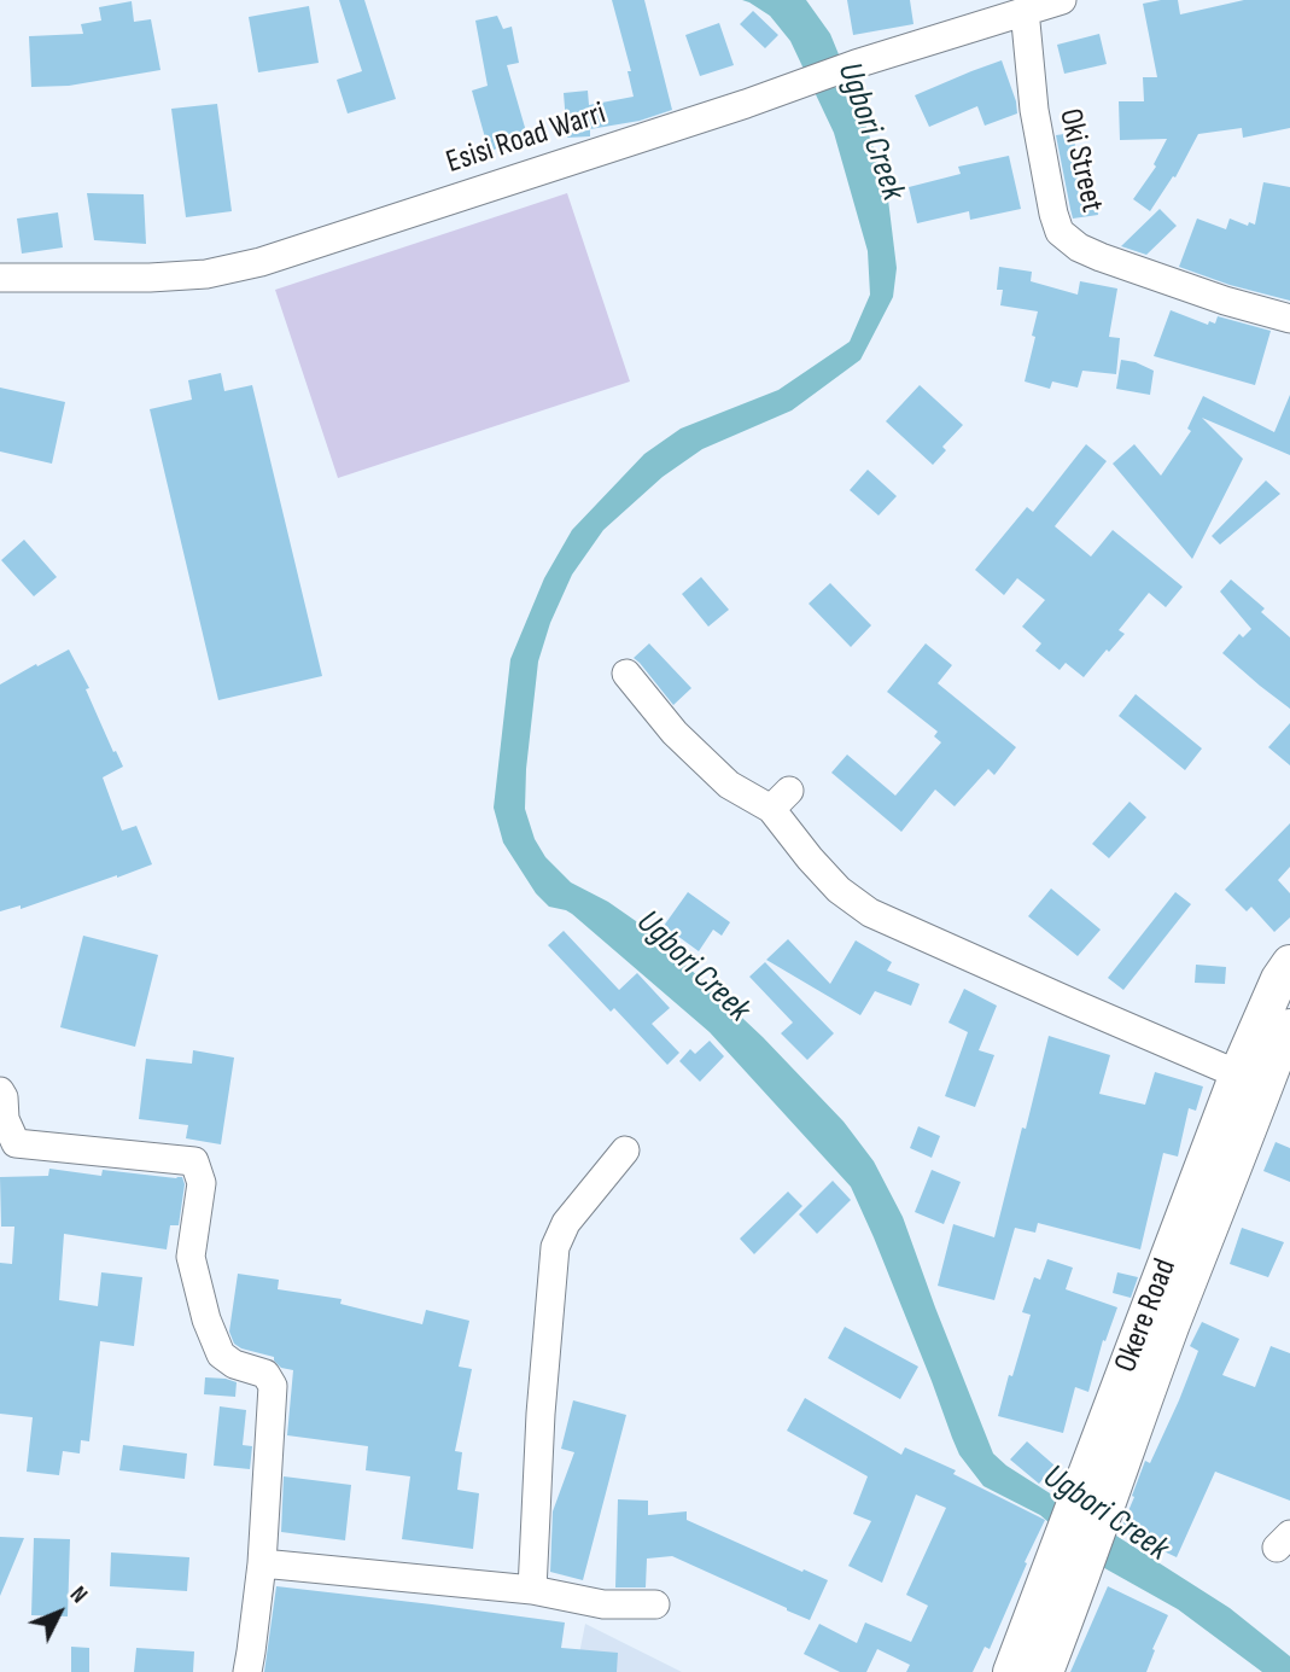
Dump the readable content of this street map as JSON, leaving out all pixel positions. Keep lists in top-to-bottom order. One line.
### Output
{"streets":{"main road":["Okere Road"],"street":["Esisi Road Warri","Oki Street"]},"crossings":[["Esisi Road Warri","Oki Street"]],"water":["Ugbori Creek"],"north":"top right"}
